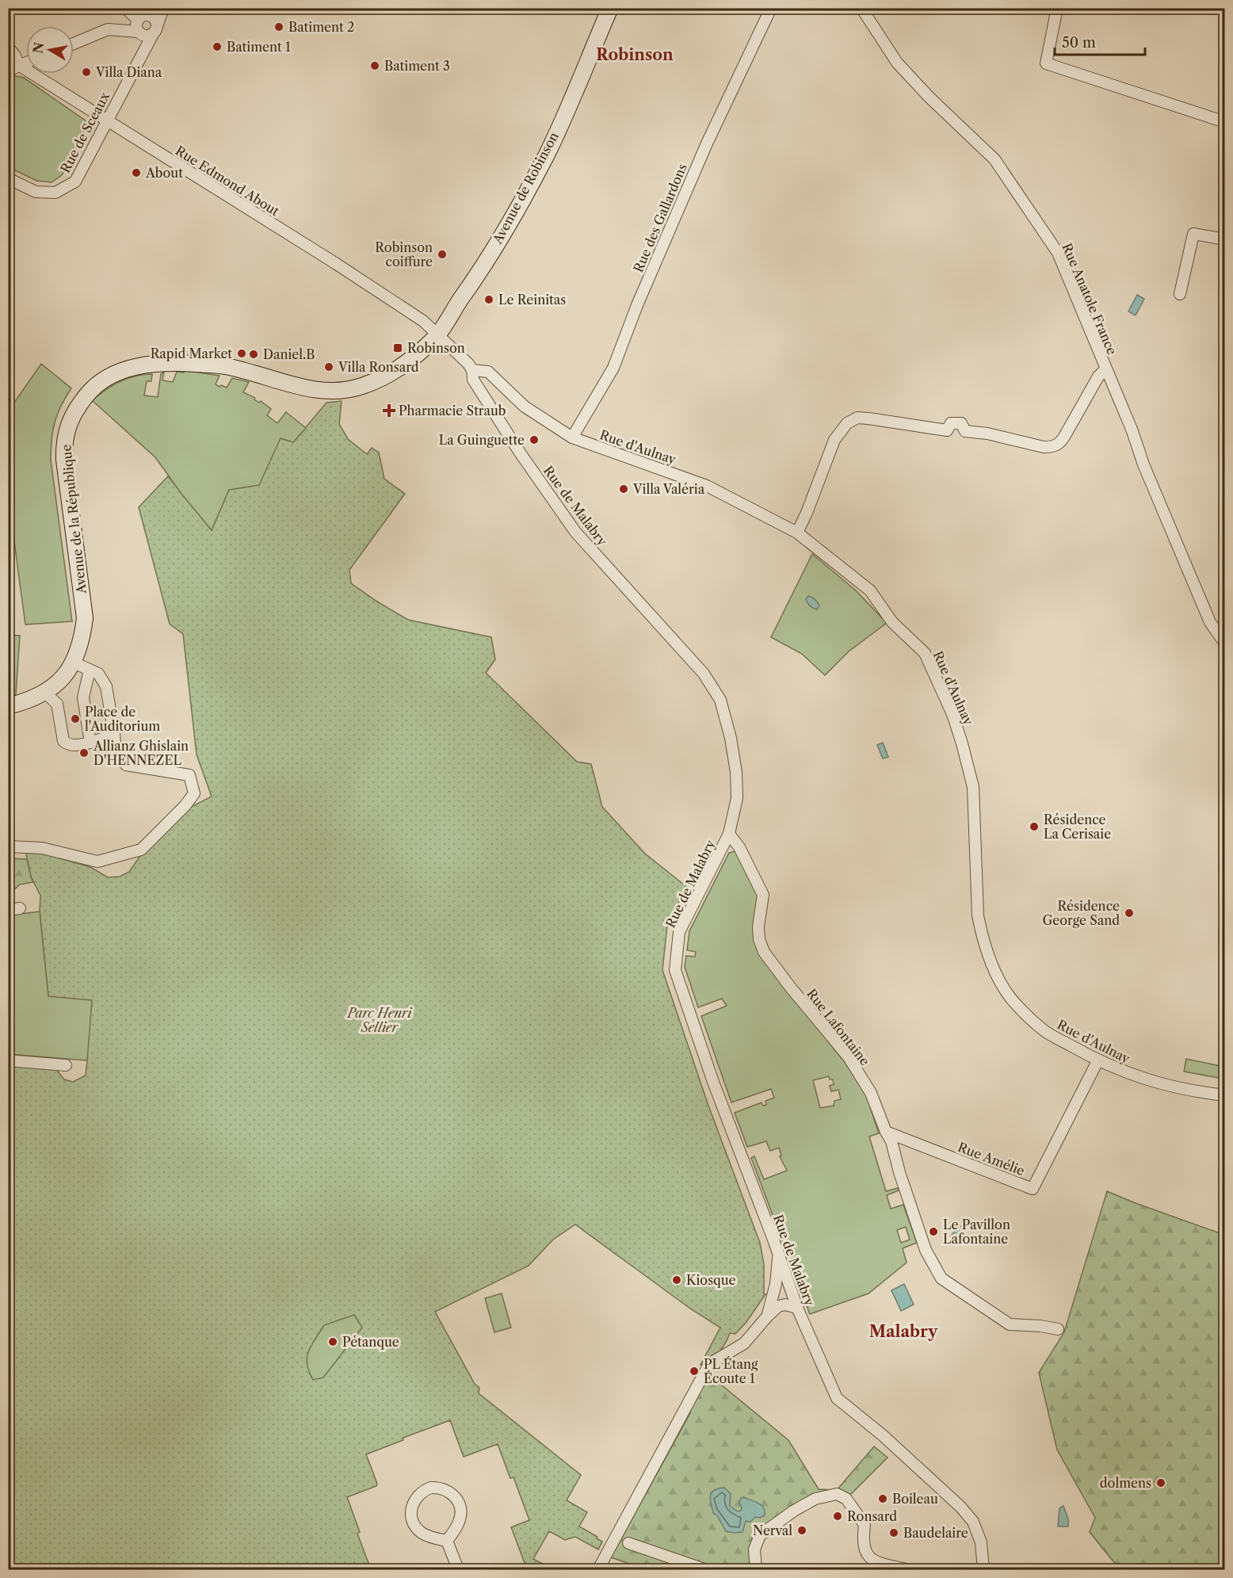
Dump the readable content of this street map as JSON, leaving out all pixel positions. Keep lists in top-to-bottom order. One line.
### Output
{"streets":{"street":["Rue de Sceaux","Rue Edmond About","Avenue de Robinson","Rue des Gallardons","Rue Anatole France","Rue d'Aulnay","Rue de Malabry","Avenue de la République","Rue Lafontaine","Rue Amélie"]},"crossings":[["Rue de Sceaux","Rue Edmond About"],["Rue Edmond About","Avenue de Robinson"],["Rue Edmond About","Rue de Malabry"],["Rue Edmond About","Avenue de la République"],["Avenue de Robinson","Rue de Malabry"],["Avenue de Robinson","Avenue de la République"],["Rue des Gallardons","Rue d'Aulnay"],["Rue d'Aulnay","Rue de Malabry"],["Rue d'Aulnay","Rue Amélie"],["Rue de Malabry","Avenue de la République"],["Rue de Malabry","Rue Lafontaine"],["Rue Lafontaine","Rue Amélie"]],"districts":["Robinson","Malabry"],"parks":["Parc Henri Sellier"],"places":{"other":["Batiment 2","Batiment 1","Batiment 3","Villa Diana","About","Robinson coiffure","Le Reinitas","Rapid Market","Daniel.B","Villa Ronsard","La Guinguette","Villa Valéria","Place de l'Auditorium","Allianz Ghislain D'HENNEZEL","Résidence La Cerisaie","Résidence George Sand","Le Pavillon Lafontaine","Kiosque","Pétanque","PL Étang Écoute 1","dolmens","Boileau","Ronsard","Nerval","Baudelaire"],"transit":["Robinson"],"health":["Pharmacie Straub"]},"scale_bar":"50 m","north":"left"}
